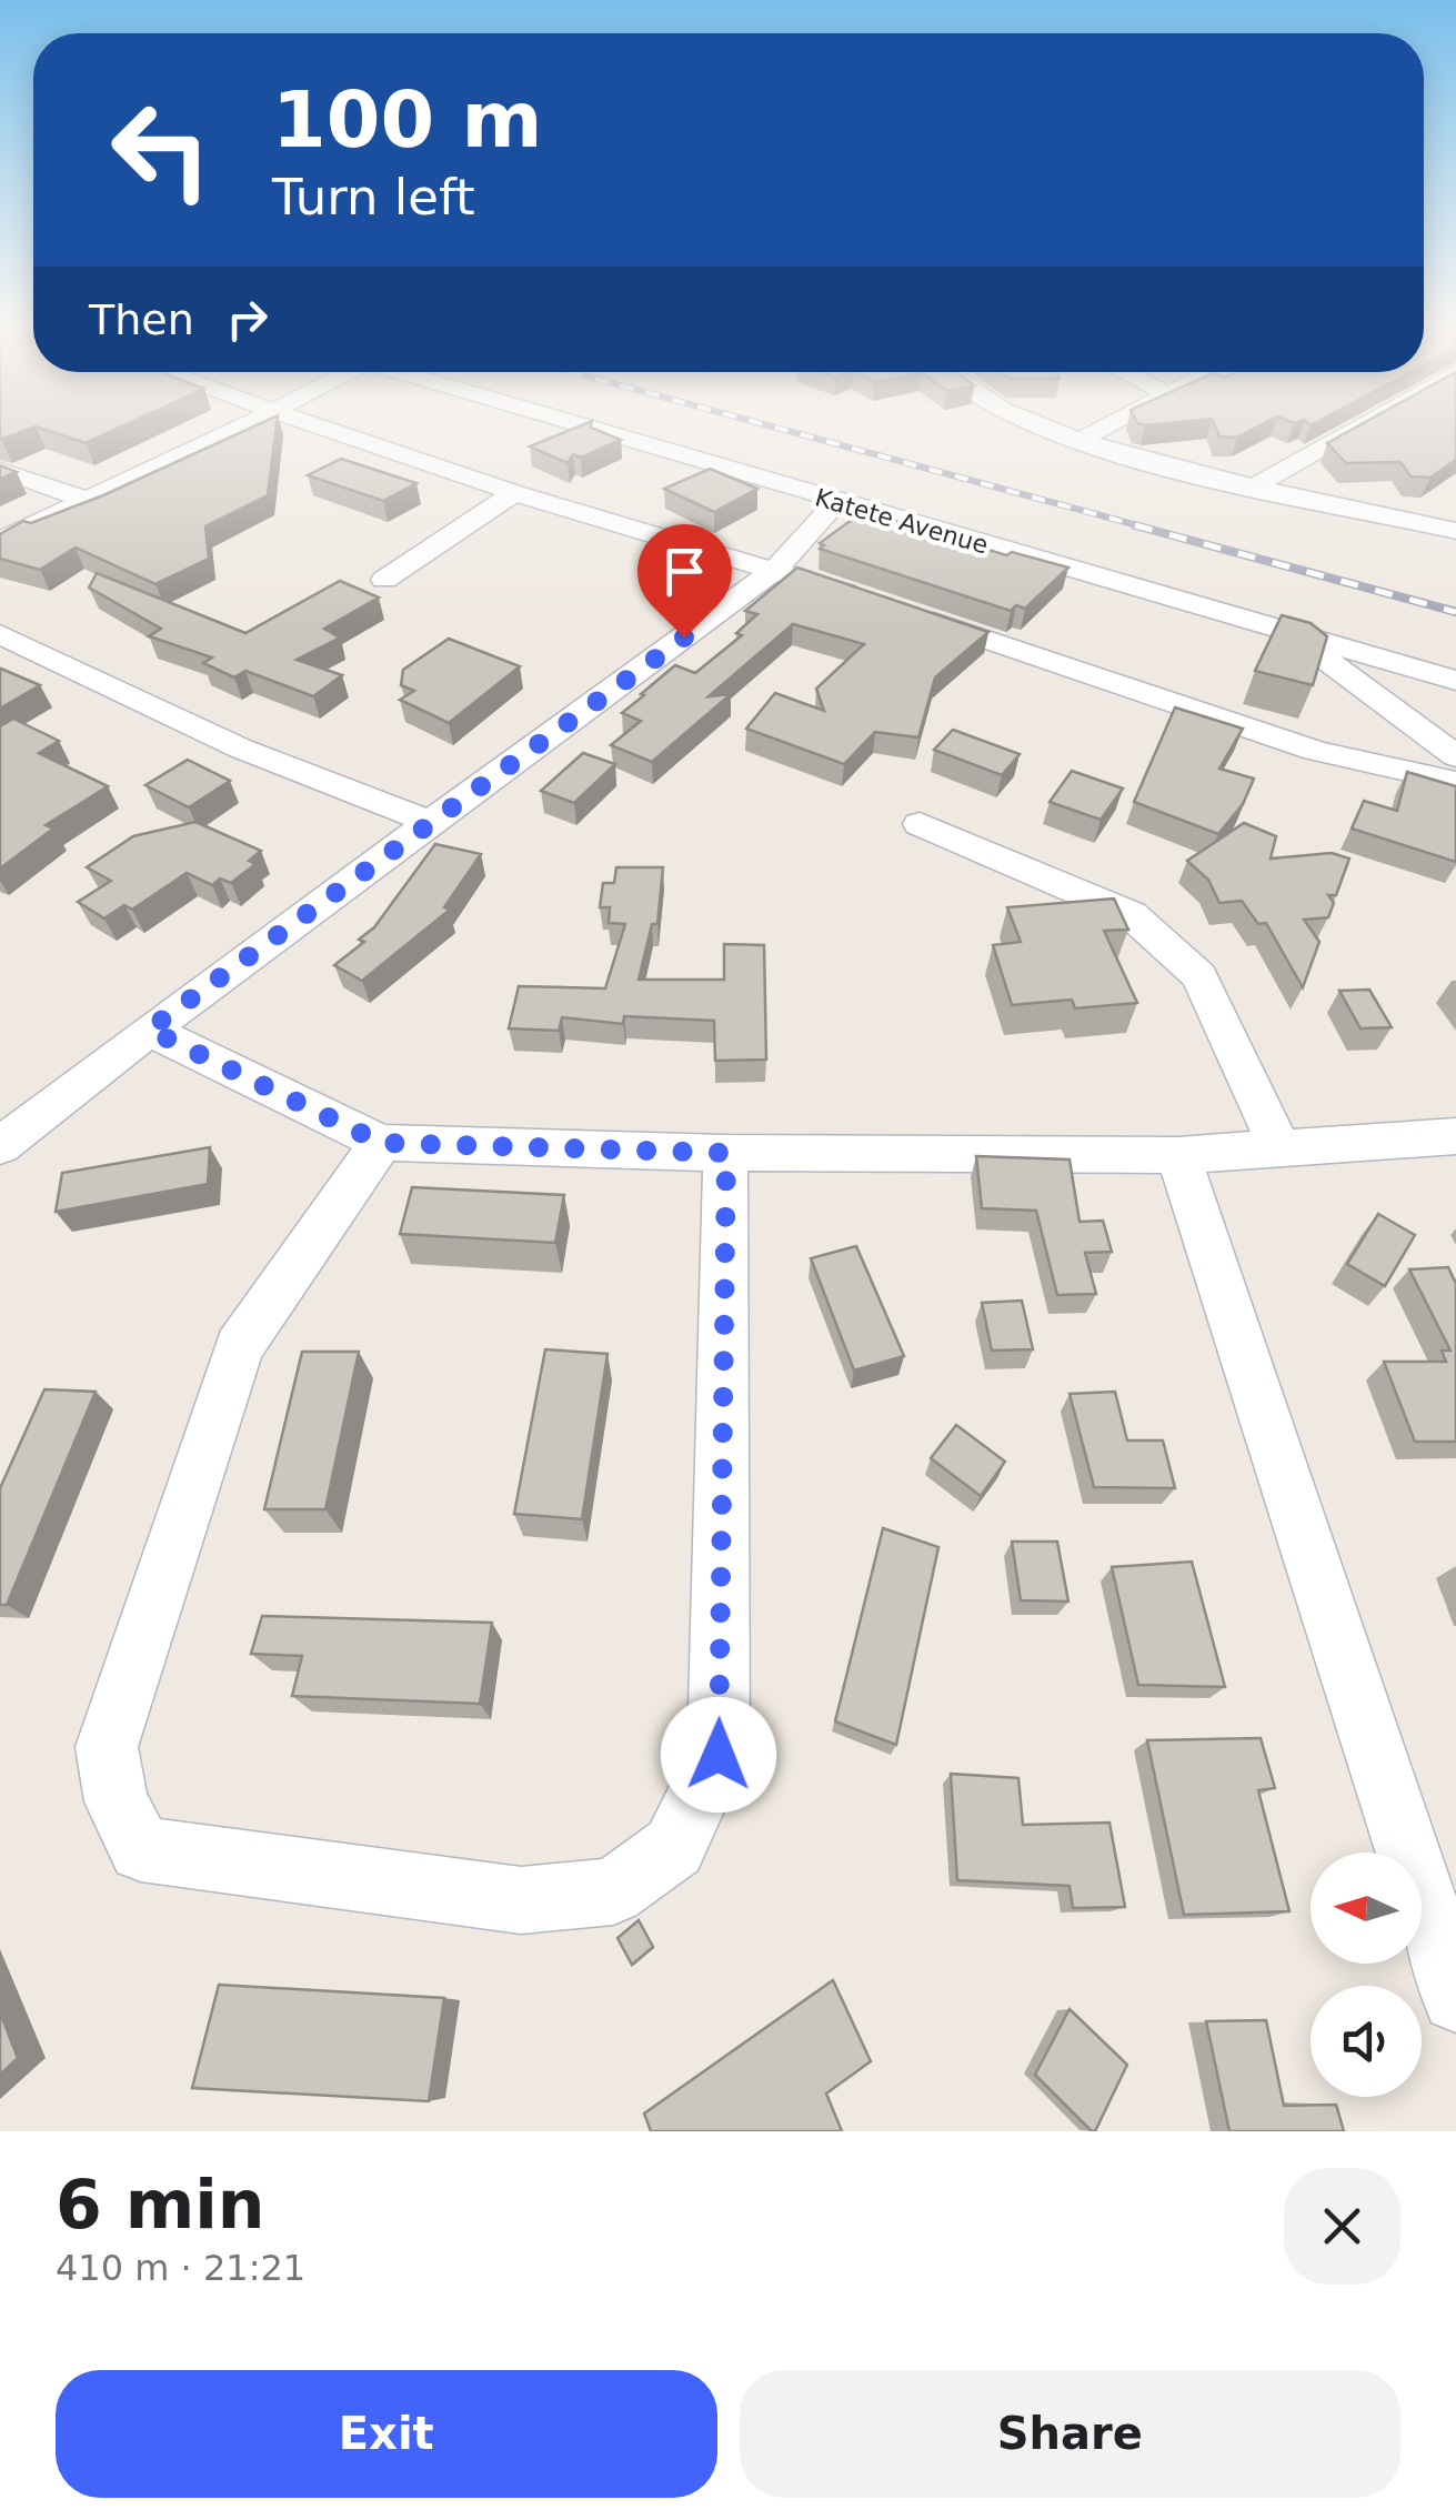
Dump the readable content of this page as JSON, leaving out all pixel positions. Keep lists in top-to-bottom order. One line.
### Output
{"streets":{"street":["Katete Avenue"]},"north":"left","page":{"turn":["100 m","Turn left"],"then":"Then","heading":["6 min","410 m · 21:21"],"buttons":["Exit","Share"]}}
